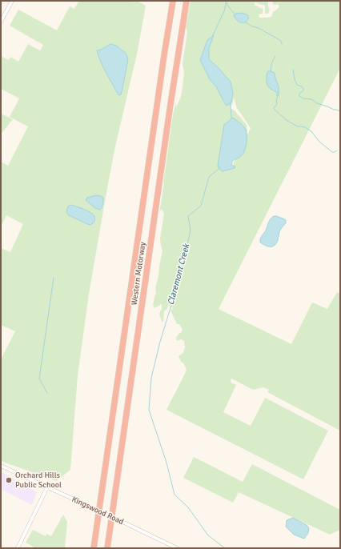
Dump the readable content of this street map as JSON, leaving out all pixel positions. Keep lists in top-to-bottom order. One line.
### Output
{"streets":{"highway":["Western Motorway"],"street":["Kingswood Road"]},"water":["Claremont Creek"],"places":["Orchard Hills Public School"]}
